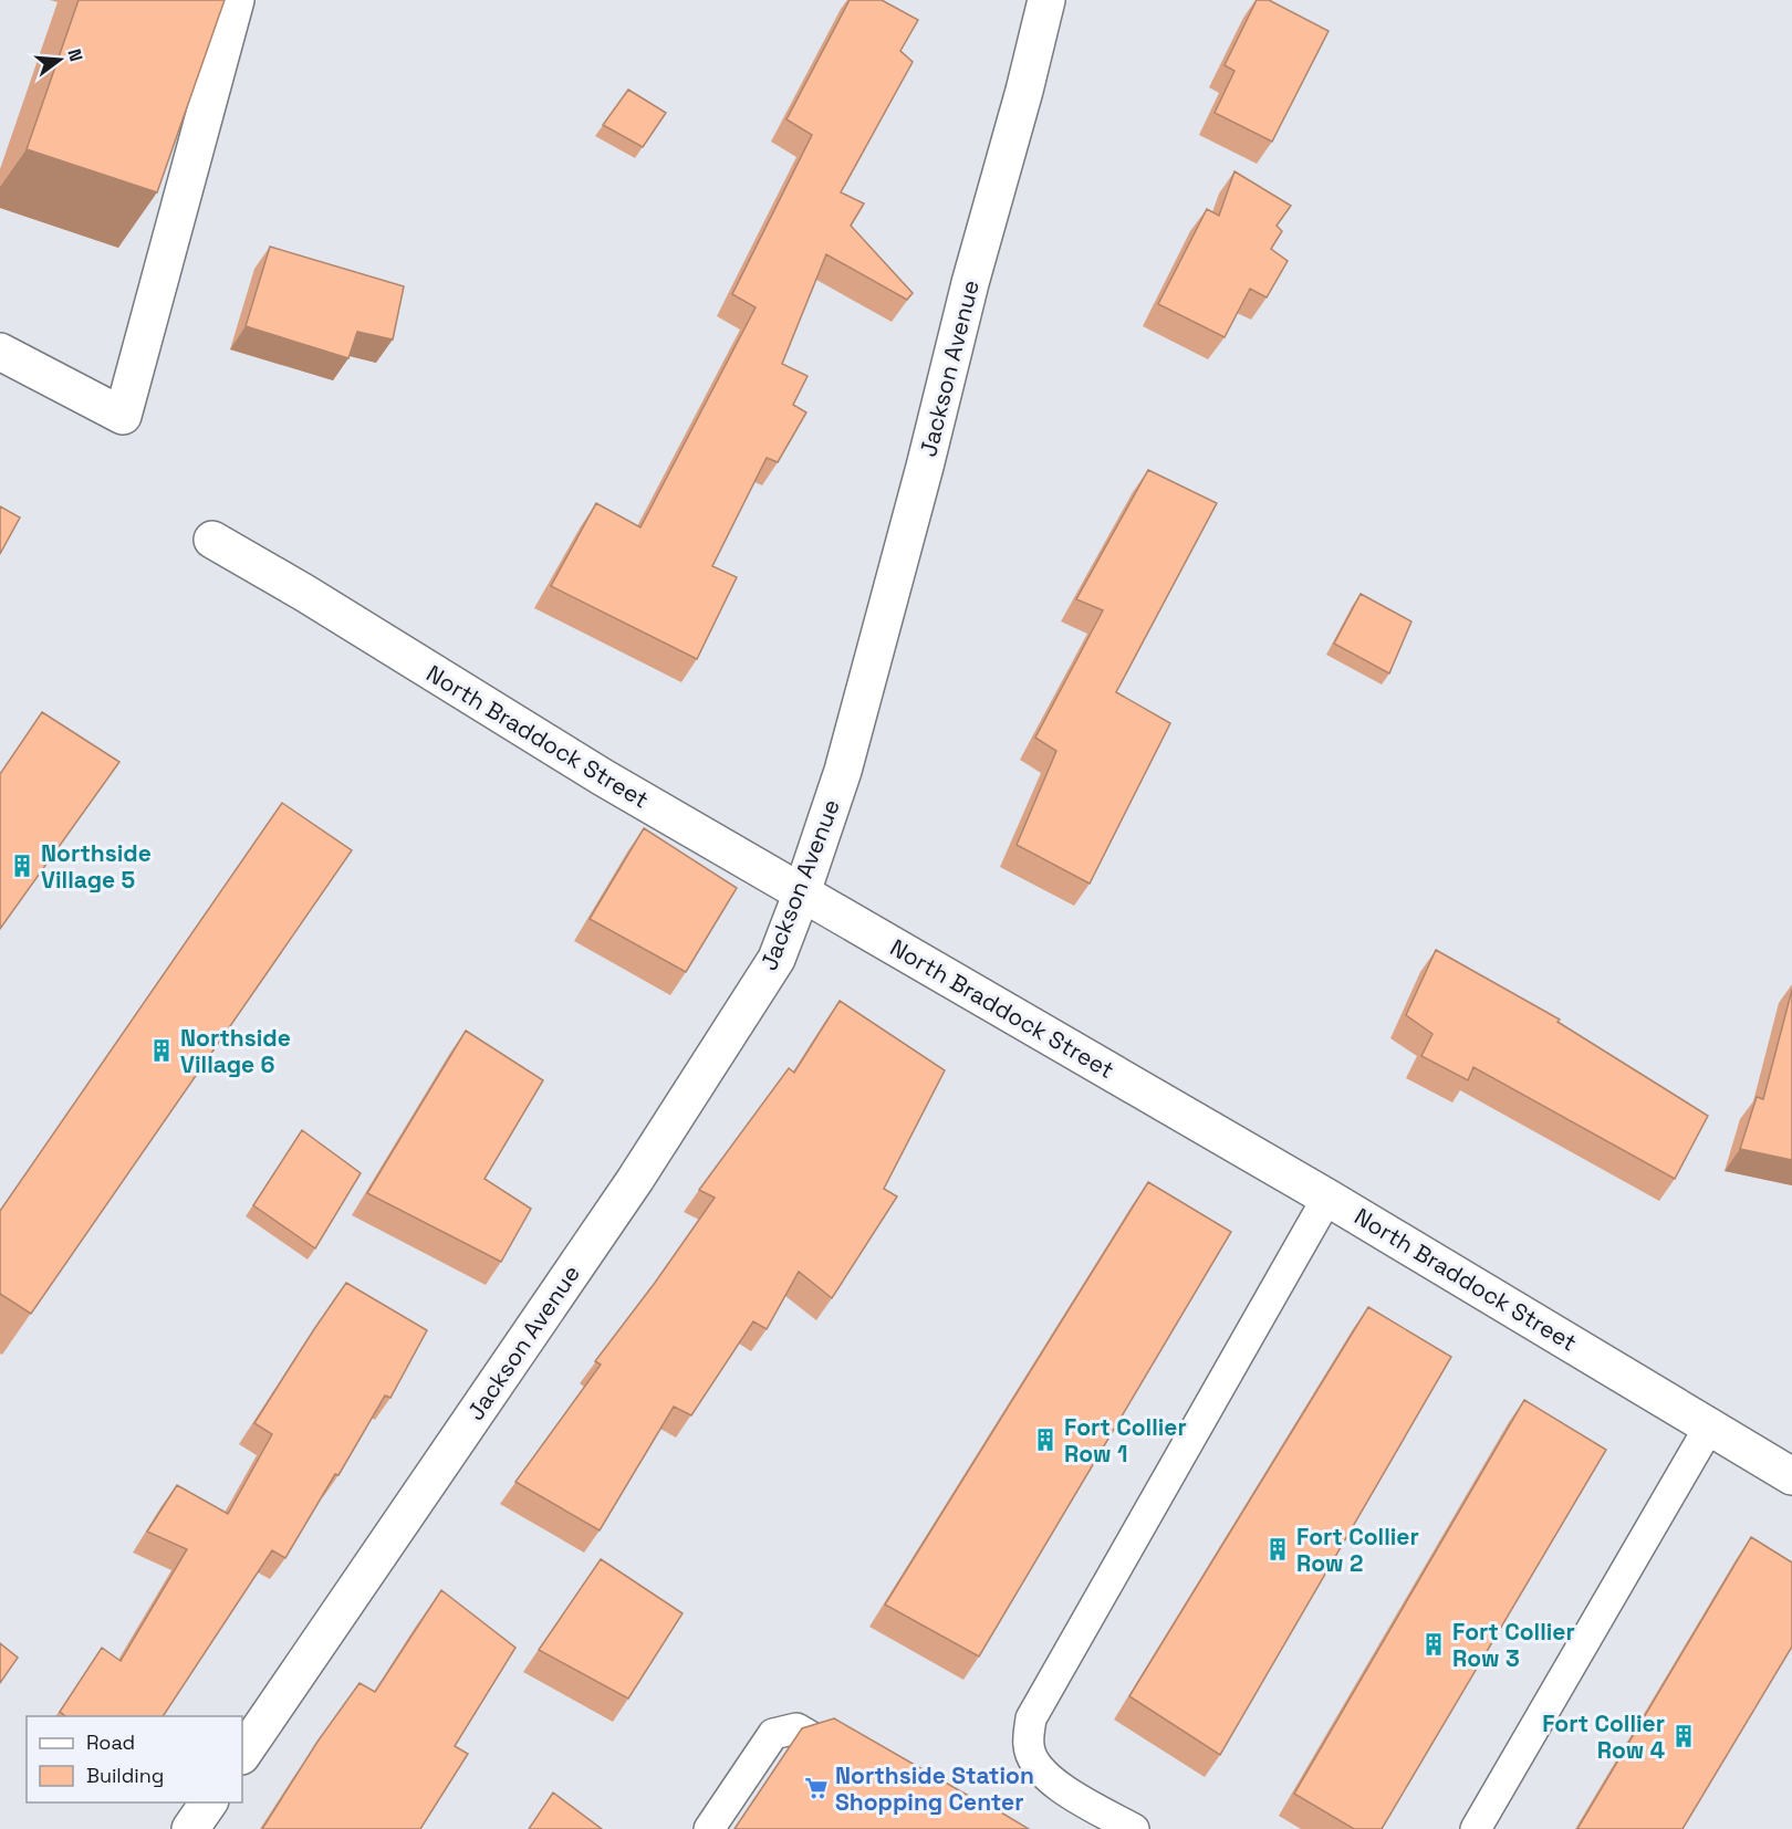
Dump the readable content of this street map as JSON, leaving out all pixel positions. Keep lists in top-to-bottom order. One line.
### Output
{"streets":{"street":["Jackson Avenue","North Braddock Street"]},"crossings":[["Jackson Avenue","North Braddock Street"]],"places":{"building":["Northside Village 5","Northside Village 6","Fort Collier Row 1","Fort Collier Row 2","Fort Collier Row 3","Fort Collier Row 4"],"supermarket":["Northside Station Shopping Center"]},"legend":["Road","Building"],"north":"right"}
